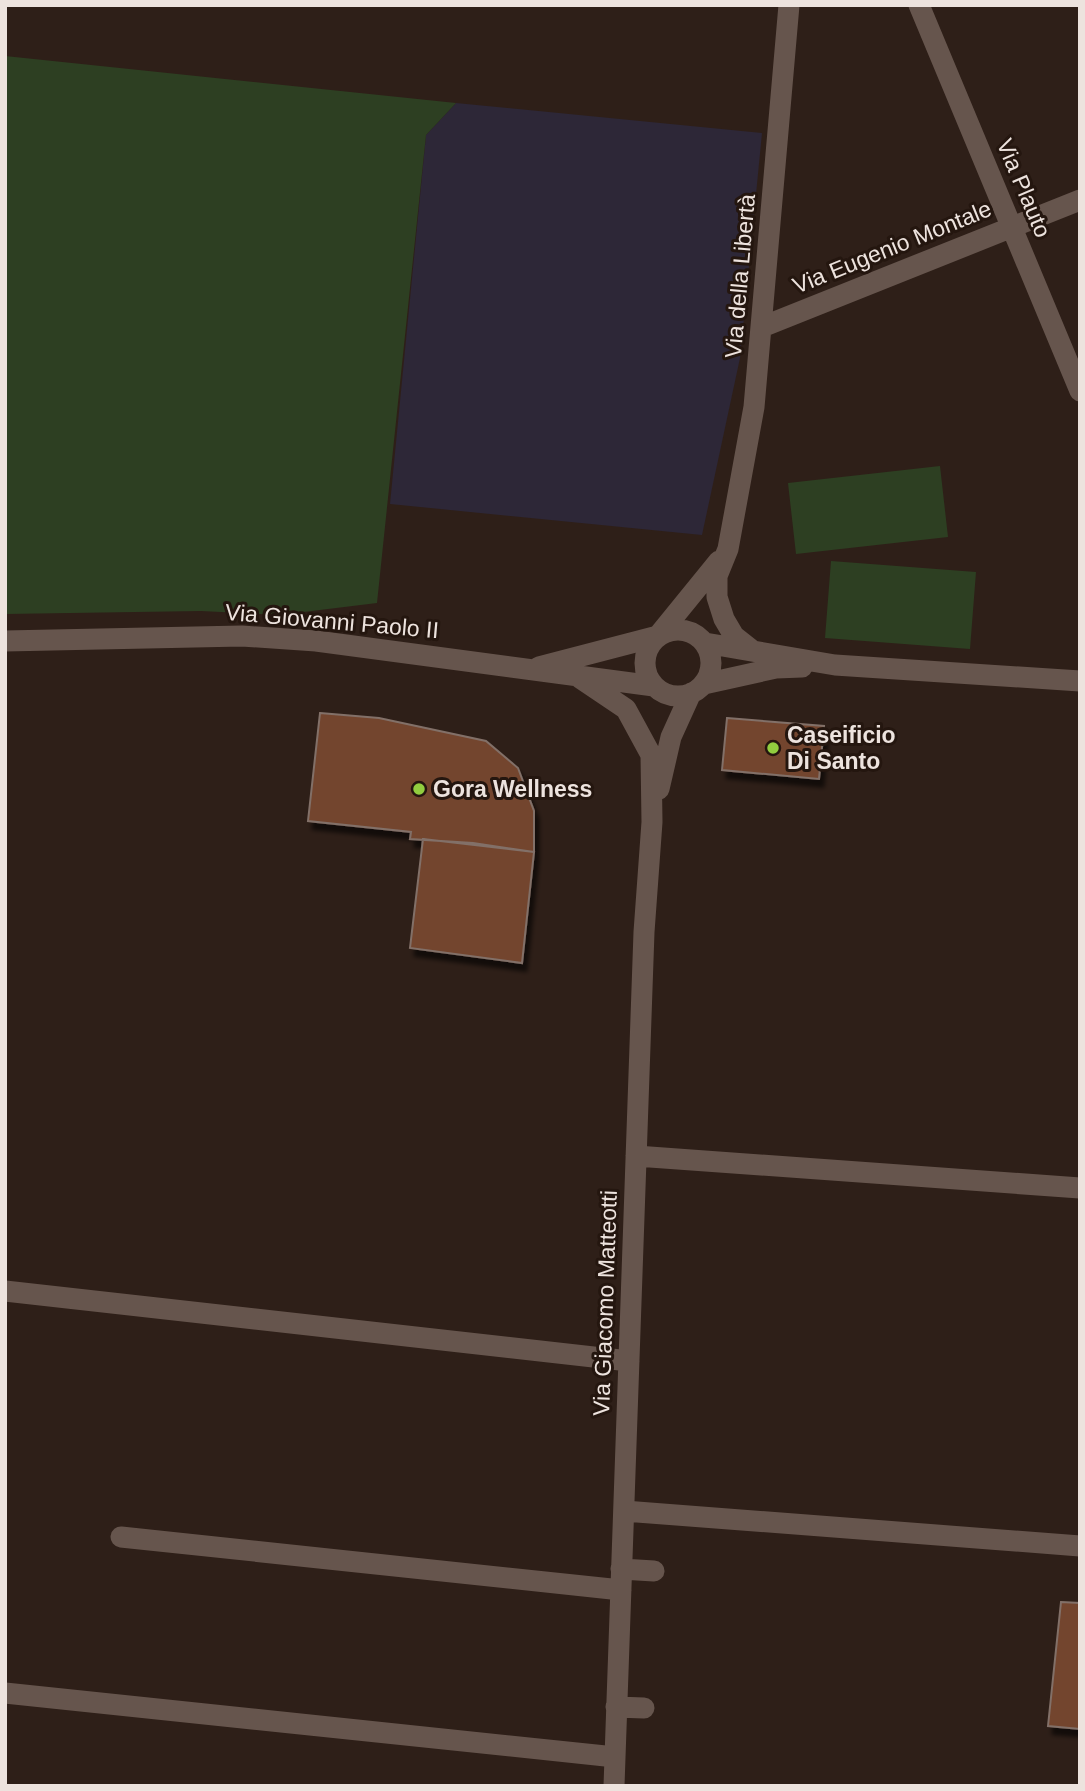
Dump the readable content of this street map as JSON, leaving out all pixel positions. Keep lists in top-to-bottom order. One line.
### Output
{"streets":{"street":["Via Plauto","Via Eugenio Montale","Via della Libertà","Via Giovanni Paolo II","Via Giacomo Matteotti"]},"crossings":[["Via Plauto","Via Eugenio Montale"],["Via Eugenio Montale","Via della Libertà"]],"places":["Caseificio Di Santo","Gora Wellness"]}
